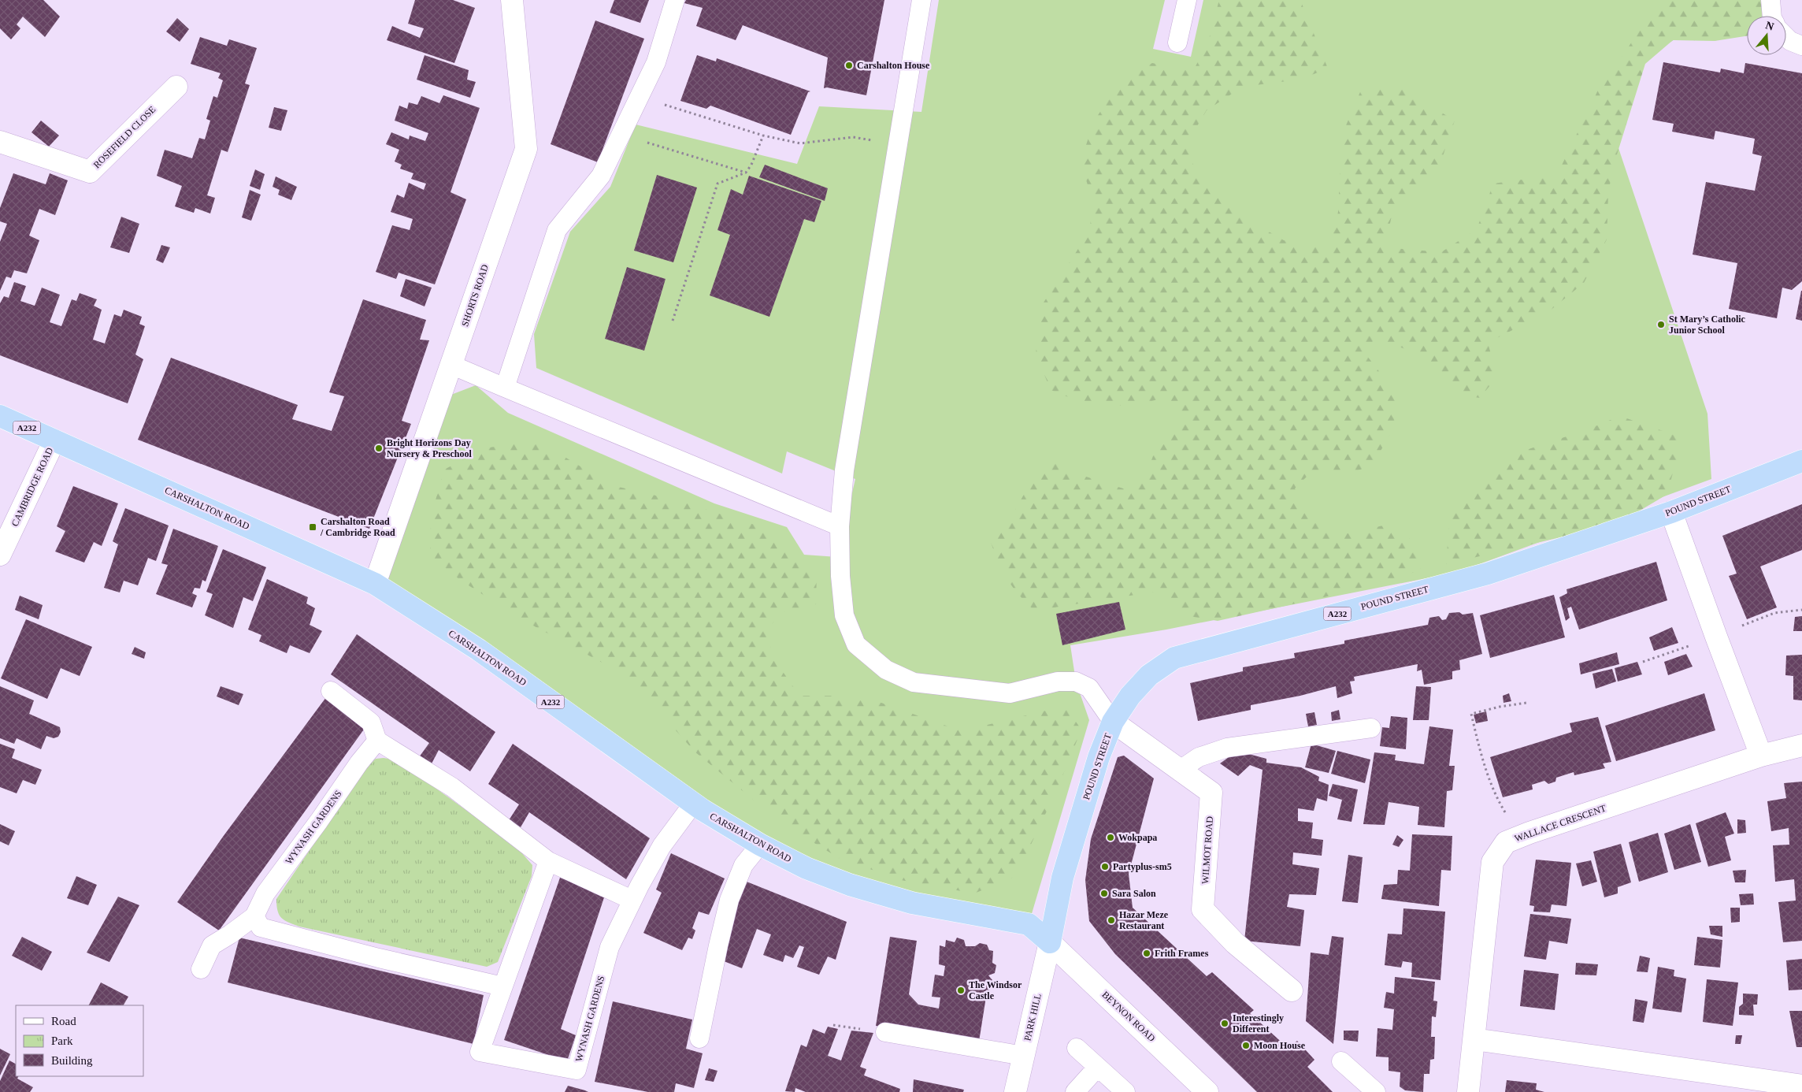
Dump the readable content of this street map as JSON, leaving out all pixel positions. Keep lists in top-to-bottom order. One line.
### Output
{"streets":{"highway":["A232","POUND STREET","CARSHALTON ROAD"],"street":["ROSEFIELD CLOSE","SHORTS ROAD","CAMBRIDGE ROAD","WALLACE CRESCENT","WILMOT ROAD","BEYNON ROAD","PARK HILL"],"lane":["WYNASH GARDENS"]},"crossings":[["SHORTS ROAD","CARSHALTON ROAD"],["CAMBRIDGE ROAD","CARSHALTON ROAD"],["POUND STREET","CARSHALTON ROAD"],["POUND STREET","WILMOT ROAD"],["POUND STREET","BEYNON ROAD"],["POUND STREET","PARK HILL"],["CARSHALTON ROAD","WYNASH GARDENS"],["CARSHALTON ROAD","BEYNON ROAD"],["CARSHALTON ROAD","PARK HILL"],["BEYNON ROAD","PARK HILL"]],"places":{"other":["Carshalton House","St Mary’s Catholic Junior School","Bright Horizons Day Nursery & Preschool","Wokpapa","Partyplus-sm5","Sara Salon","Hazar Meze Restaurant","Frith Frames","The Windsor Castle","Interestingly Different","Moon House"],"transit":["Carshalton Road / Cambridge Road"]},"legend":["Road","Park","Building"],"north":"top"}
